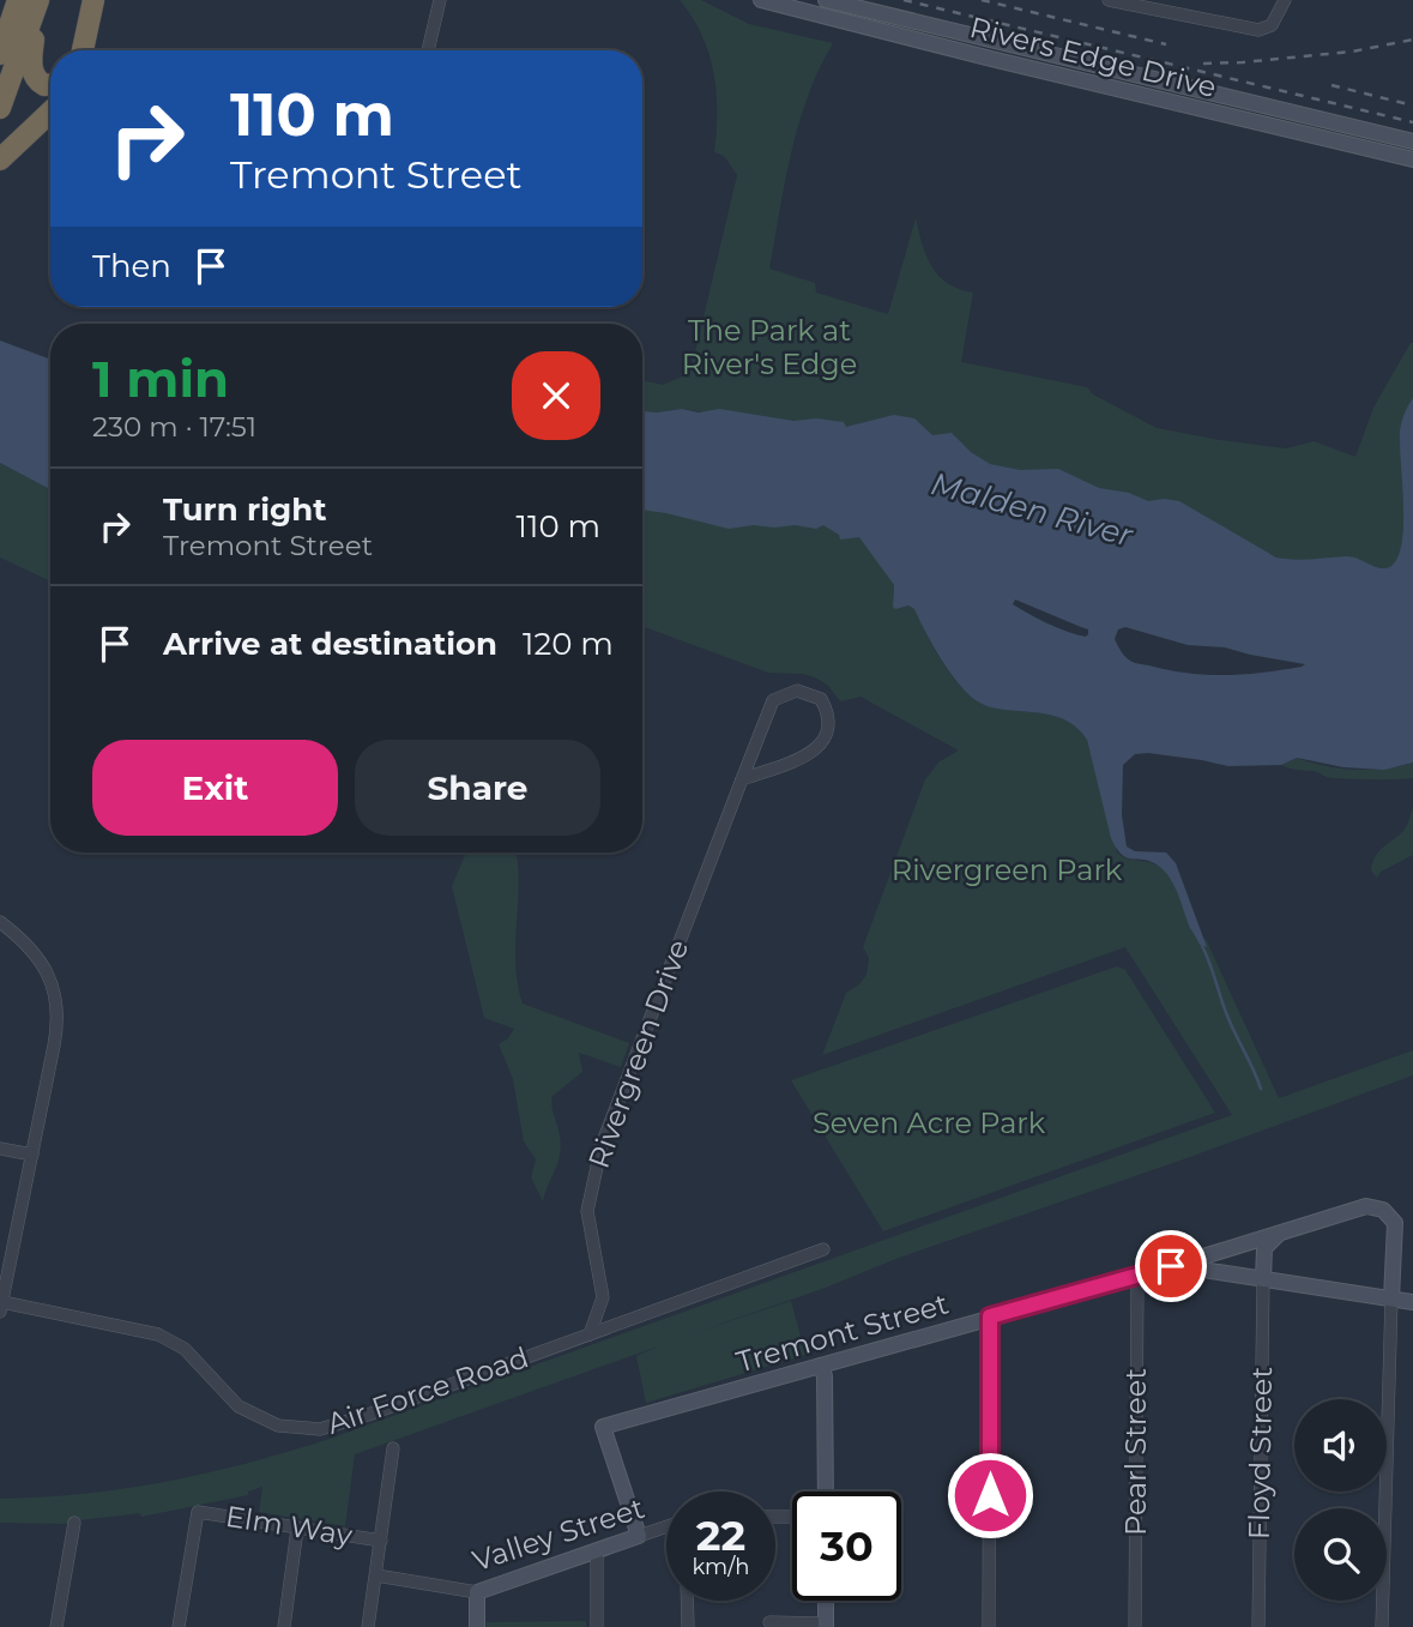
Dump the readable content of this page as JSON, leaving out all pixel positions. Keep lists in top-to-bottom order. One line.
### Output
{"streets":{"street":["Rivers Edge Drive","Rivergreen Drive","Tremont Street","Air Force Road","Pearl Street","Floyd Street","Elm Way","Valley Street"]},"crossings":[["Rivergreen Drive","Air Force Road"],["Tremont Street","Pearl Street"],["Tremont Street","Valley Street"]],"water":["Malden River"],"parks":["The Park at River's Edge","Rivergreen Park","Seven Acre Park"],"page":{"turn":["110 m","Tremont Street"],"then":"Then","heading":["1 min","230 m · 17:51"],"list":[{"name":"Turn right","note":"Tremont Street","value":"110 m"},{"name":"Arrive at destination","value":"120 m"}],"buttons":["Exit","Share"],"speed":"22 km/h","limit":"30"}}
